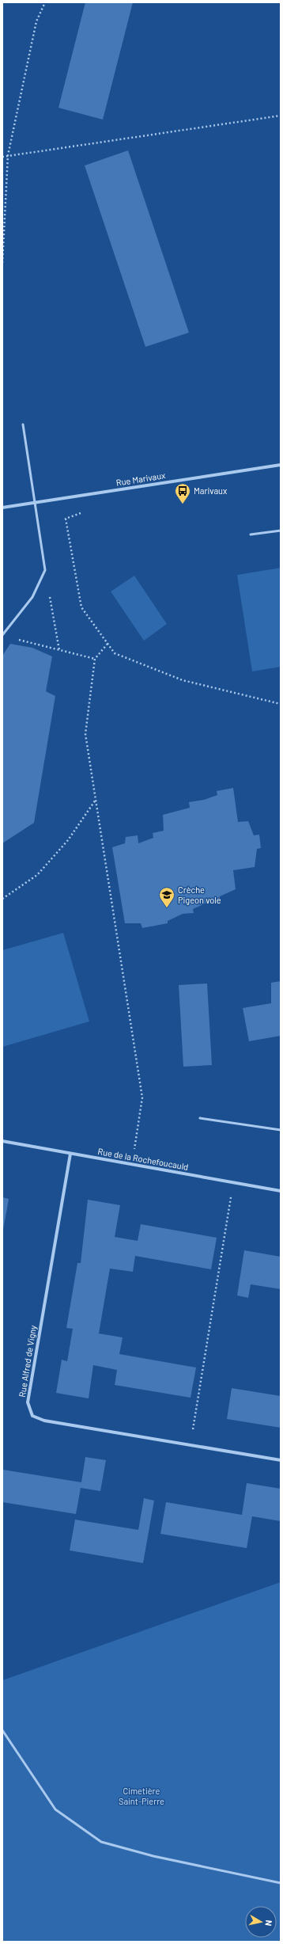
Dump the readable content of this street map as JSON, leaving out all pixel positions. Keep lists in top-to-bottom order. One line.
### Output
{"streets":{"street":["Rue Marivaux","Rue de la Rochefoucauld","Rue Alfred de Vigny"]},"crossings":[["Rue de la Rochefoucauld","Rue Alfred de Vigny"]],"parks":["Cimetière Saint-Pierre"],"places":{"bus stop":["Marivaux"],"school or university":["Crèche Pigeon vole"]},"north":"right"}
